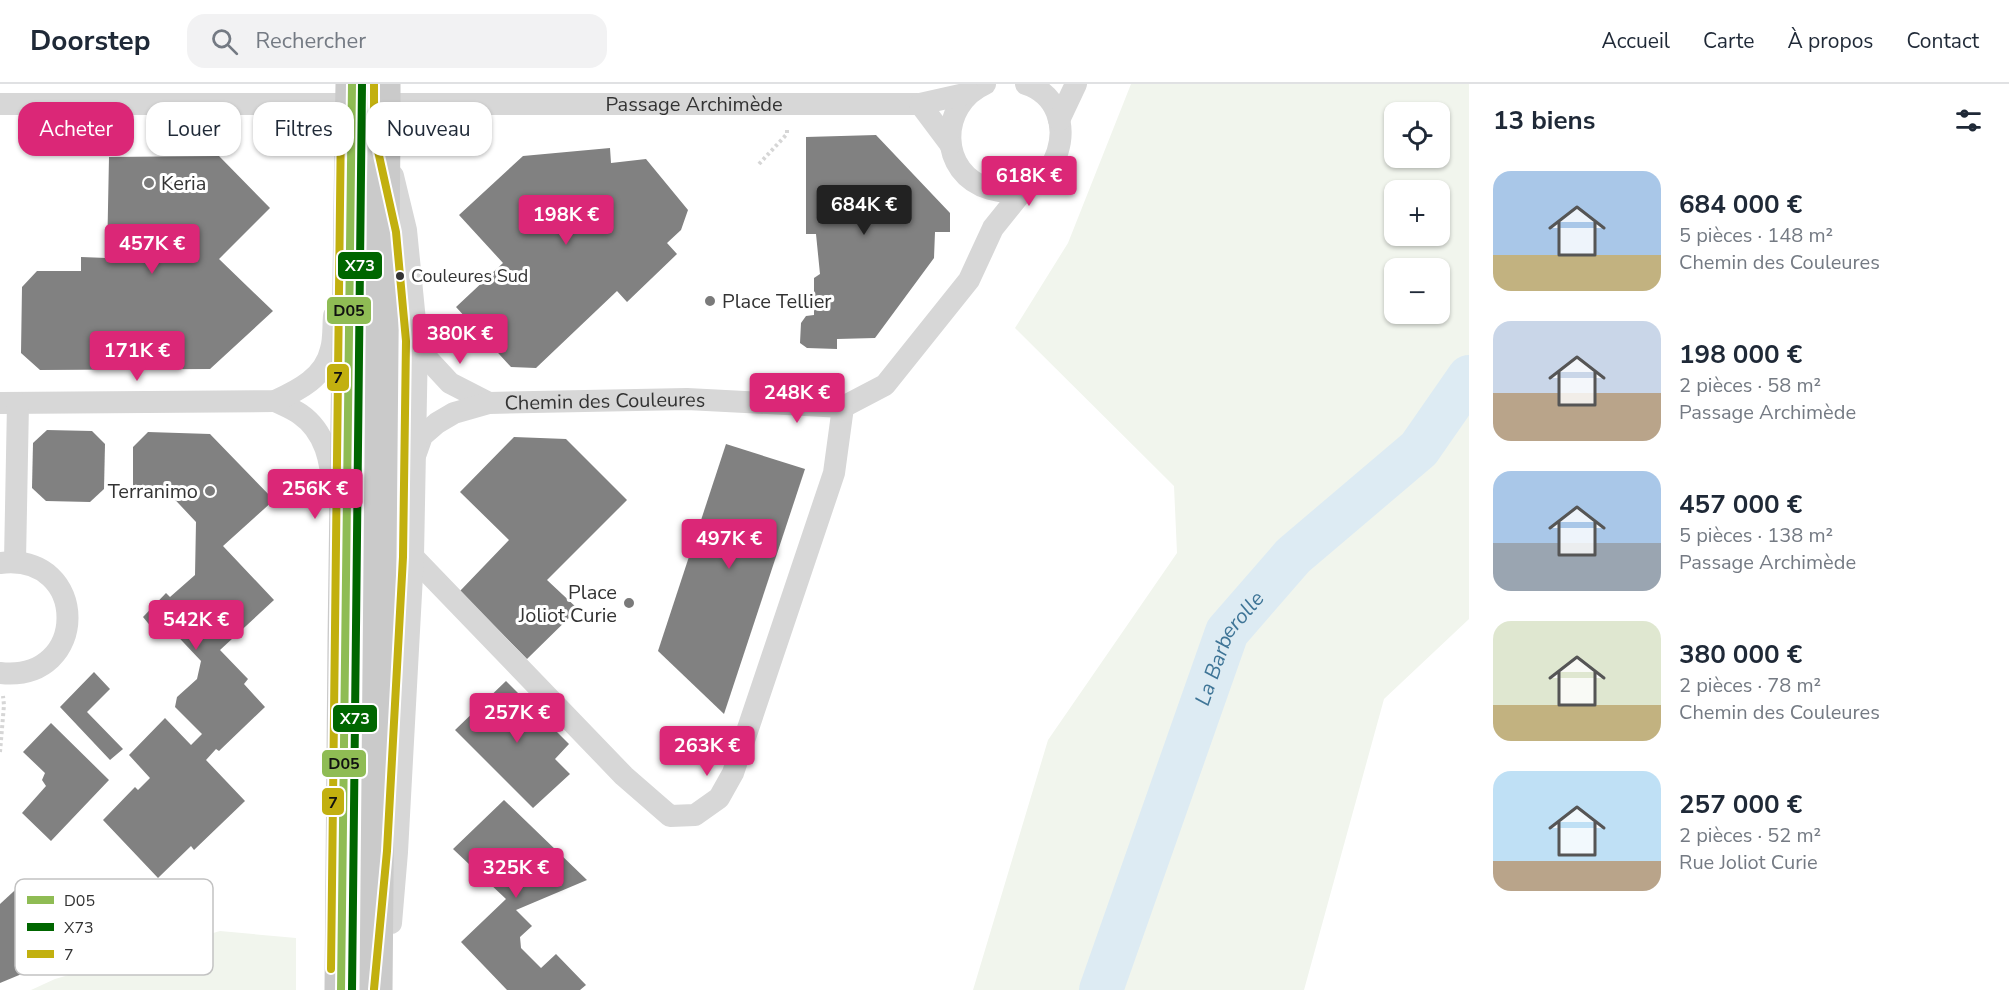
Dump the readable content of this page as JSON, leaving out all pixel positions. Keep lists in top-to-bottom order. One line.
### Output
{"streets":{"street":["Passage Archimède","Chemin des Couleures"]},"water":["La Barberolle"],"places":["Keria","Couleures Sud","Place Tellier","Terranimo","Place Joliot Curie"],"lines":["transit line D05","transit line X73","transit line 7"],"legend":["D05","X73","7"],"page":{"header":"Doorstep","search":"Rechercher","nav":["Accueil","Carte","À propos","Contact"],"heading":"13 biens","map_buttons":["+","−"],"chip":["Acheter","Louer","Filtres","Nouveau"],"price":["618K €","684K €","198K €","457K €","380K €","171K €","248K €","256K €","497K €","542K €","257K €","263K €","325K €"],"list":[{"name":"684 000 €","note":"5 pièces · 148 m² · Chemin des Couleures"},{"name":"198 000 €","note":"2 pièces · 58 m² · Passage Archimède"},{"name":"457 000 €","note":"5 pièces · 138 m² · Passage Archimède"},{"name":"380 000 €","note":"2 pièces · 78 m² · Chemin des Couleures"},{"name":"257 000 €","note":"2 pièces · 52 m² · Rue Joliot Curie"}]}}
